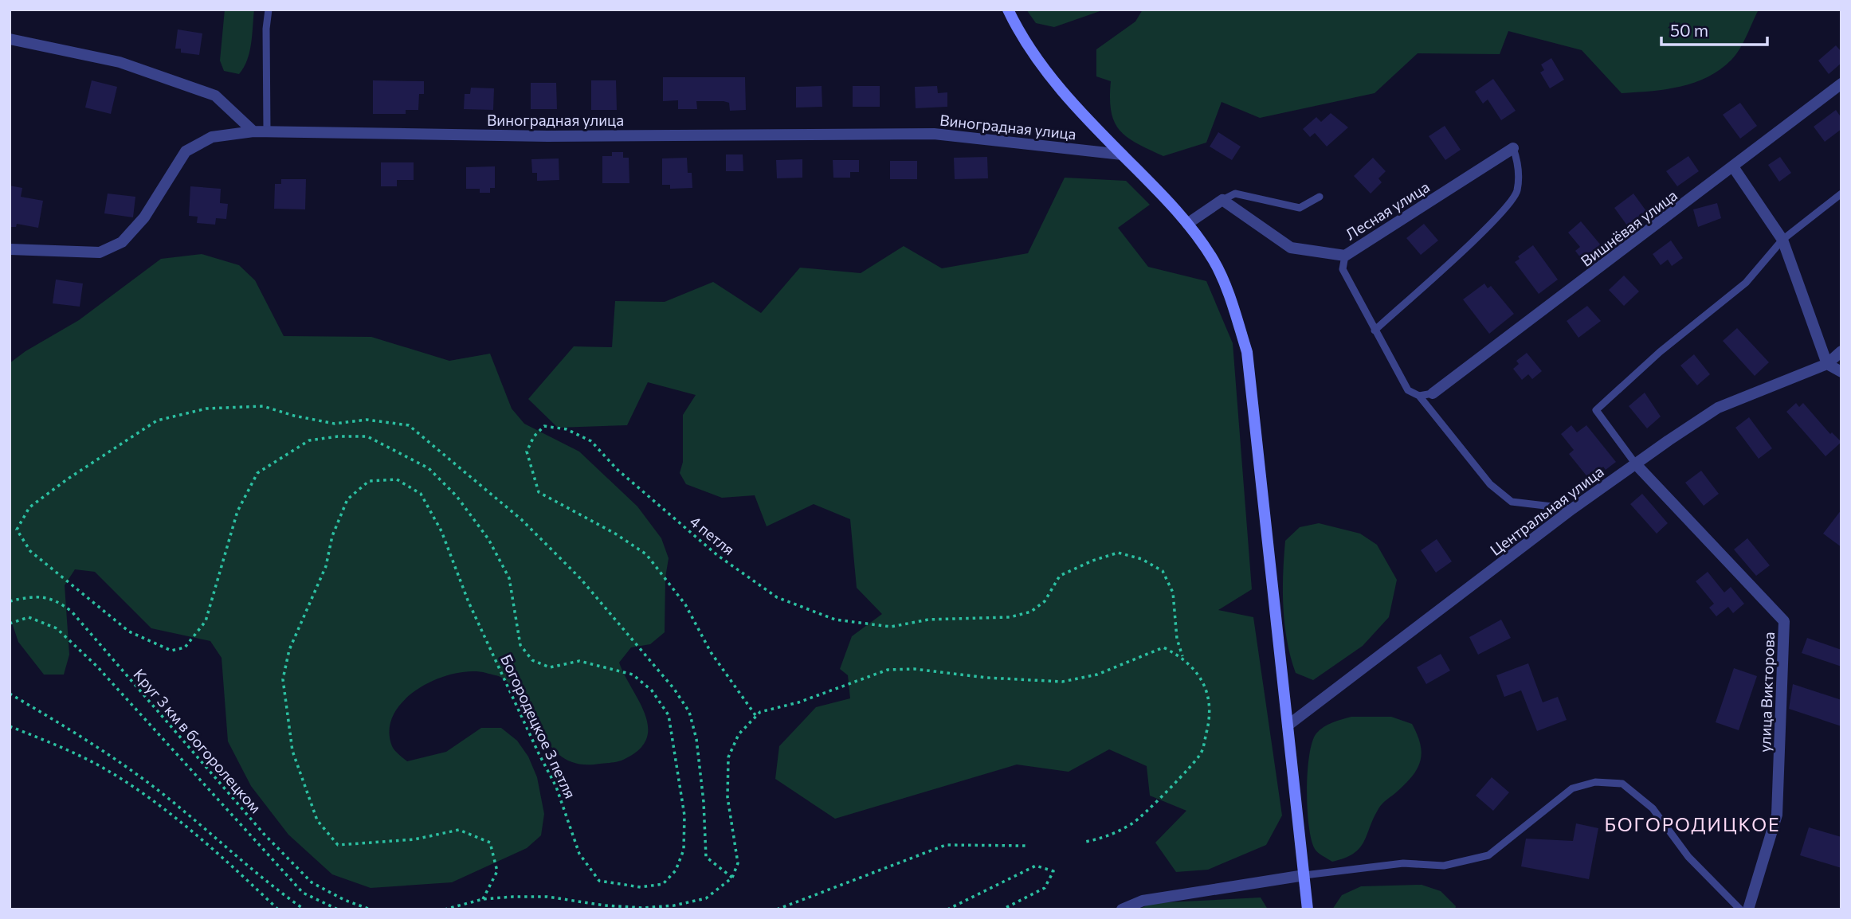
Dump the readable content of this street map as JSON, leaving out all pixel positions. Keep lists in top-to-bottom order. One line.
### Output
{"streets":{"street":["Виноградная улица","Лесная улица","Вишнёвая улица","Центральная улица","улица Викторова"],"path":["4 петля","Богородецкое 3 петля","Круг 3 км в богоролецком"]},"crossings":[["Центральная улица","улица Викторова"]],"districts":["БОГОРОДИЦКОЕ"],"scale_bar":"50 m"}
